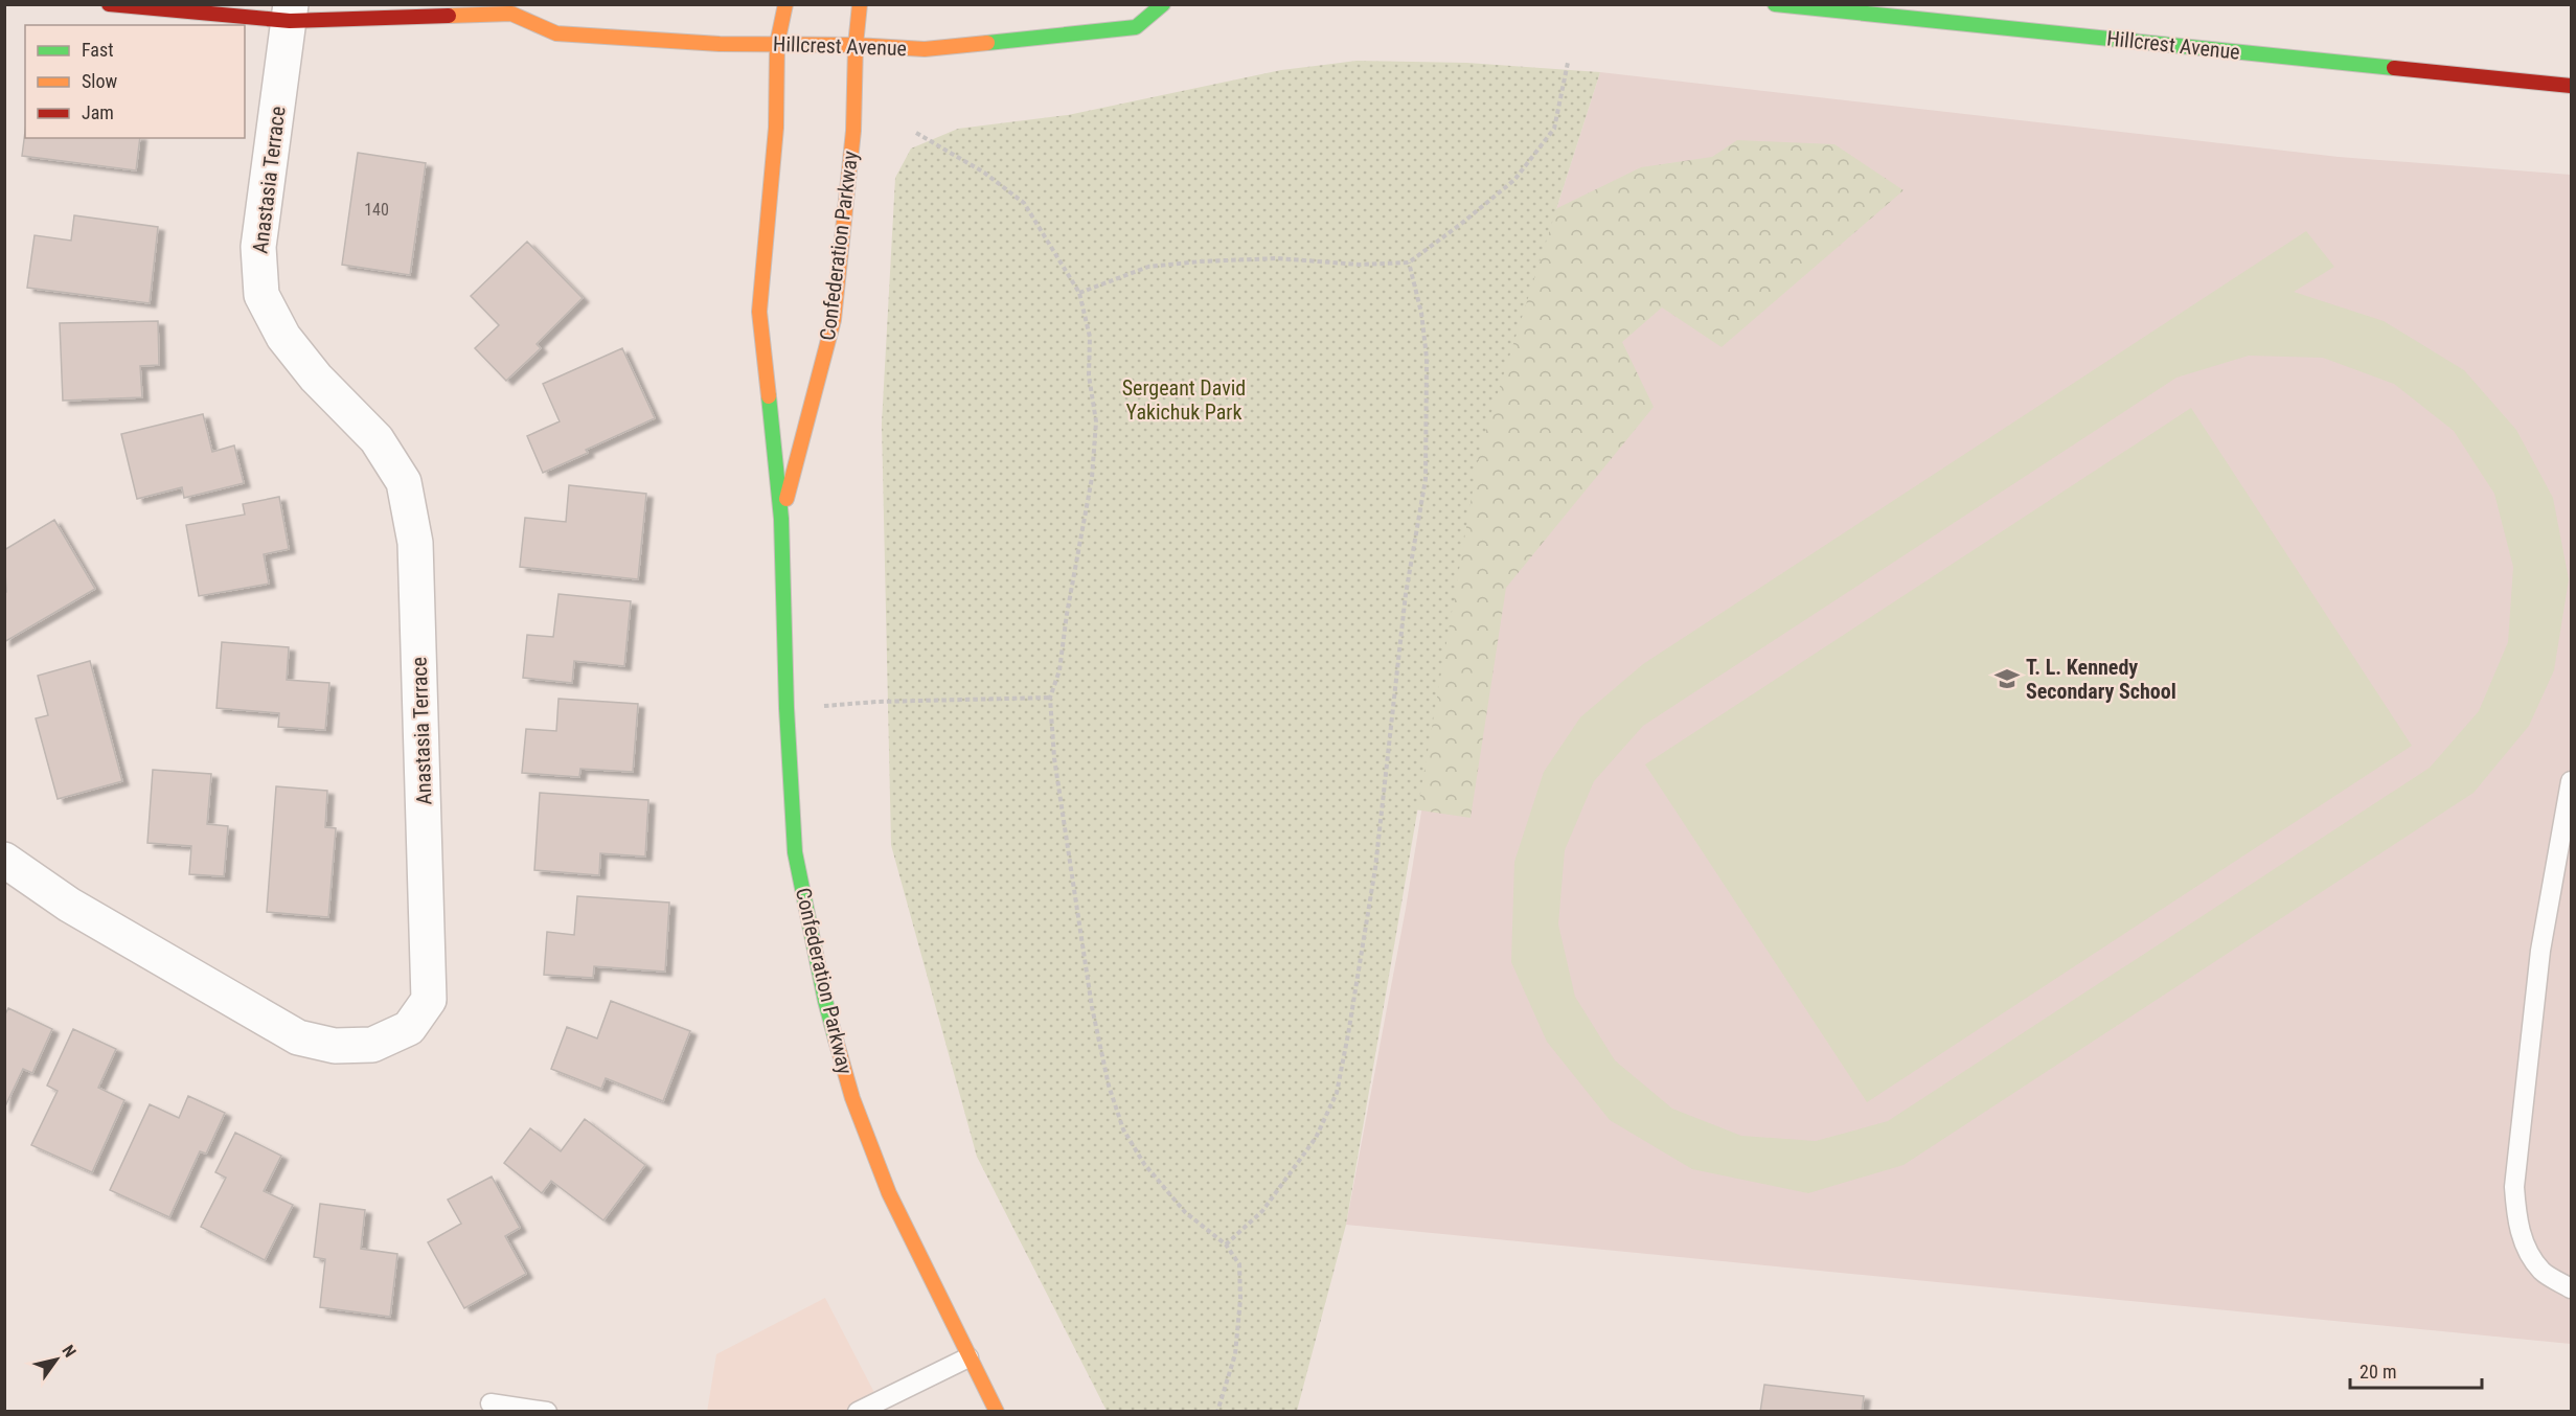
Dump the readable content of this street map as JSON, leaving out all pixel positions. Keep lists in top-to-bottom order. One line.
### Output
{"streets":{"street":["Hillcrest Avenue","Anastasia Terrace","Confederation Parkway"]},"crossings":[["Hillcrest Avenue","Anastasia Terrace"],["Hillcrest Avenue","Confederation Parkway"]],"parks":["Sergeant David Yakichuk Park"],"places":{"school or university":["T. L. Kennedy Secondary School"]},"house_numbers":["140"],"legend":["Fast","Slow","Jam"],"scale_bar":"20 m","north":"top right"}
